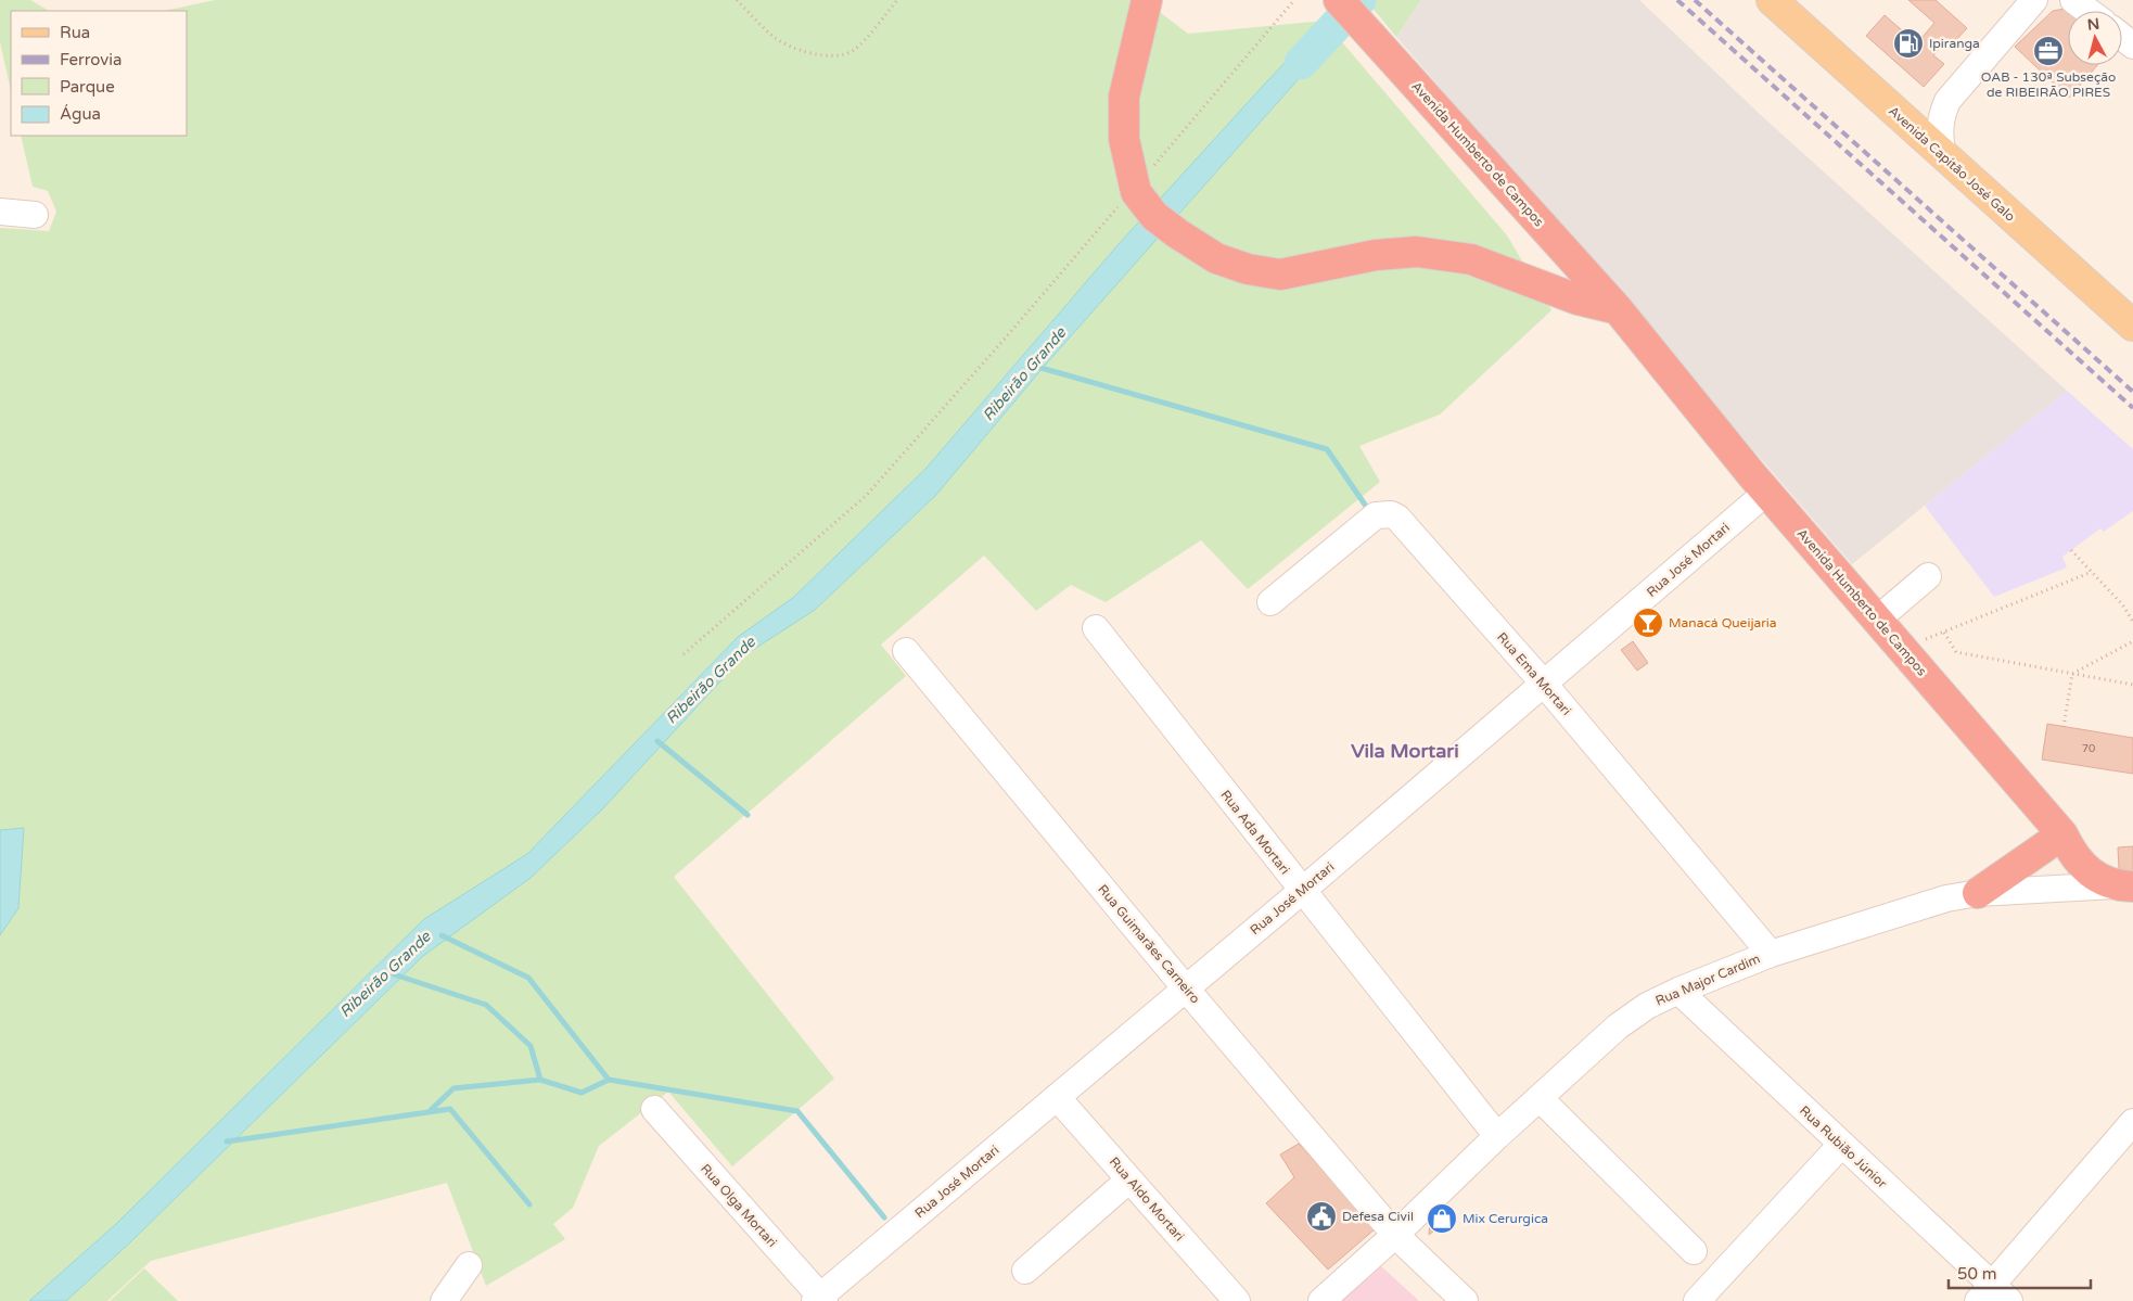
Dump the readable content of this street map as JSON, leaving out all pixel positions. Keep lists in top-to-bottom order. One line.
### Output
{"streets":{"highway":["Avenida Humberto de Campos"],"main road":["Avenida Capitão José Galo"],"street":["Rua José Mortari","Rua Ema Mortari","Rua Ada Mortari","Rua Guimarães Carneiro","Rua Major Cardim","Rua Rubião Júnior","Rua Aldo Mortari","Rua Olga Mortari"]},"crossings":[["Avenida Humberto de Campos","Rua José Mortari"],["Avenida Humberto de Campos","Rua Major Cardim"],["Rua José Mortari","Rua Ema Mortari"],["Rua José Mortari","Rua Ada Mortari"],["Rua José Mortari","Rua Guimarães Carneiro"],["Rua José Mortari","Rua Aldo Mortari"],["Rua José Mortari","Rua Olga Mortari"],["Rua Ema Mortari","Rua Major Cardim"],["Rua Ada Mortari","Rua Major Cardim"],["Rua Guimarães Carneiro","Rua Major Cardim"],["Rua Major Cardim","Rua Rubião Júnior"]],"districts":["Vila Mortari"],"water":["Ribeirão Grande"],"places":{"fuel station":["Ipiranga"],"office":["OAB - 130ª Subseção de RIBEIRÃO PIRES"],"bar":["Manacá Queijaria"],"public building":["Defesa Civil"],"shop":["Mix Cerurgica"]},"house_numbers":["70"],"legend":["Rua","Ferrovia","Parque","Água"],"scale_bar":"50 m","north":"top"}
